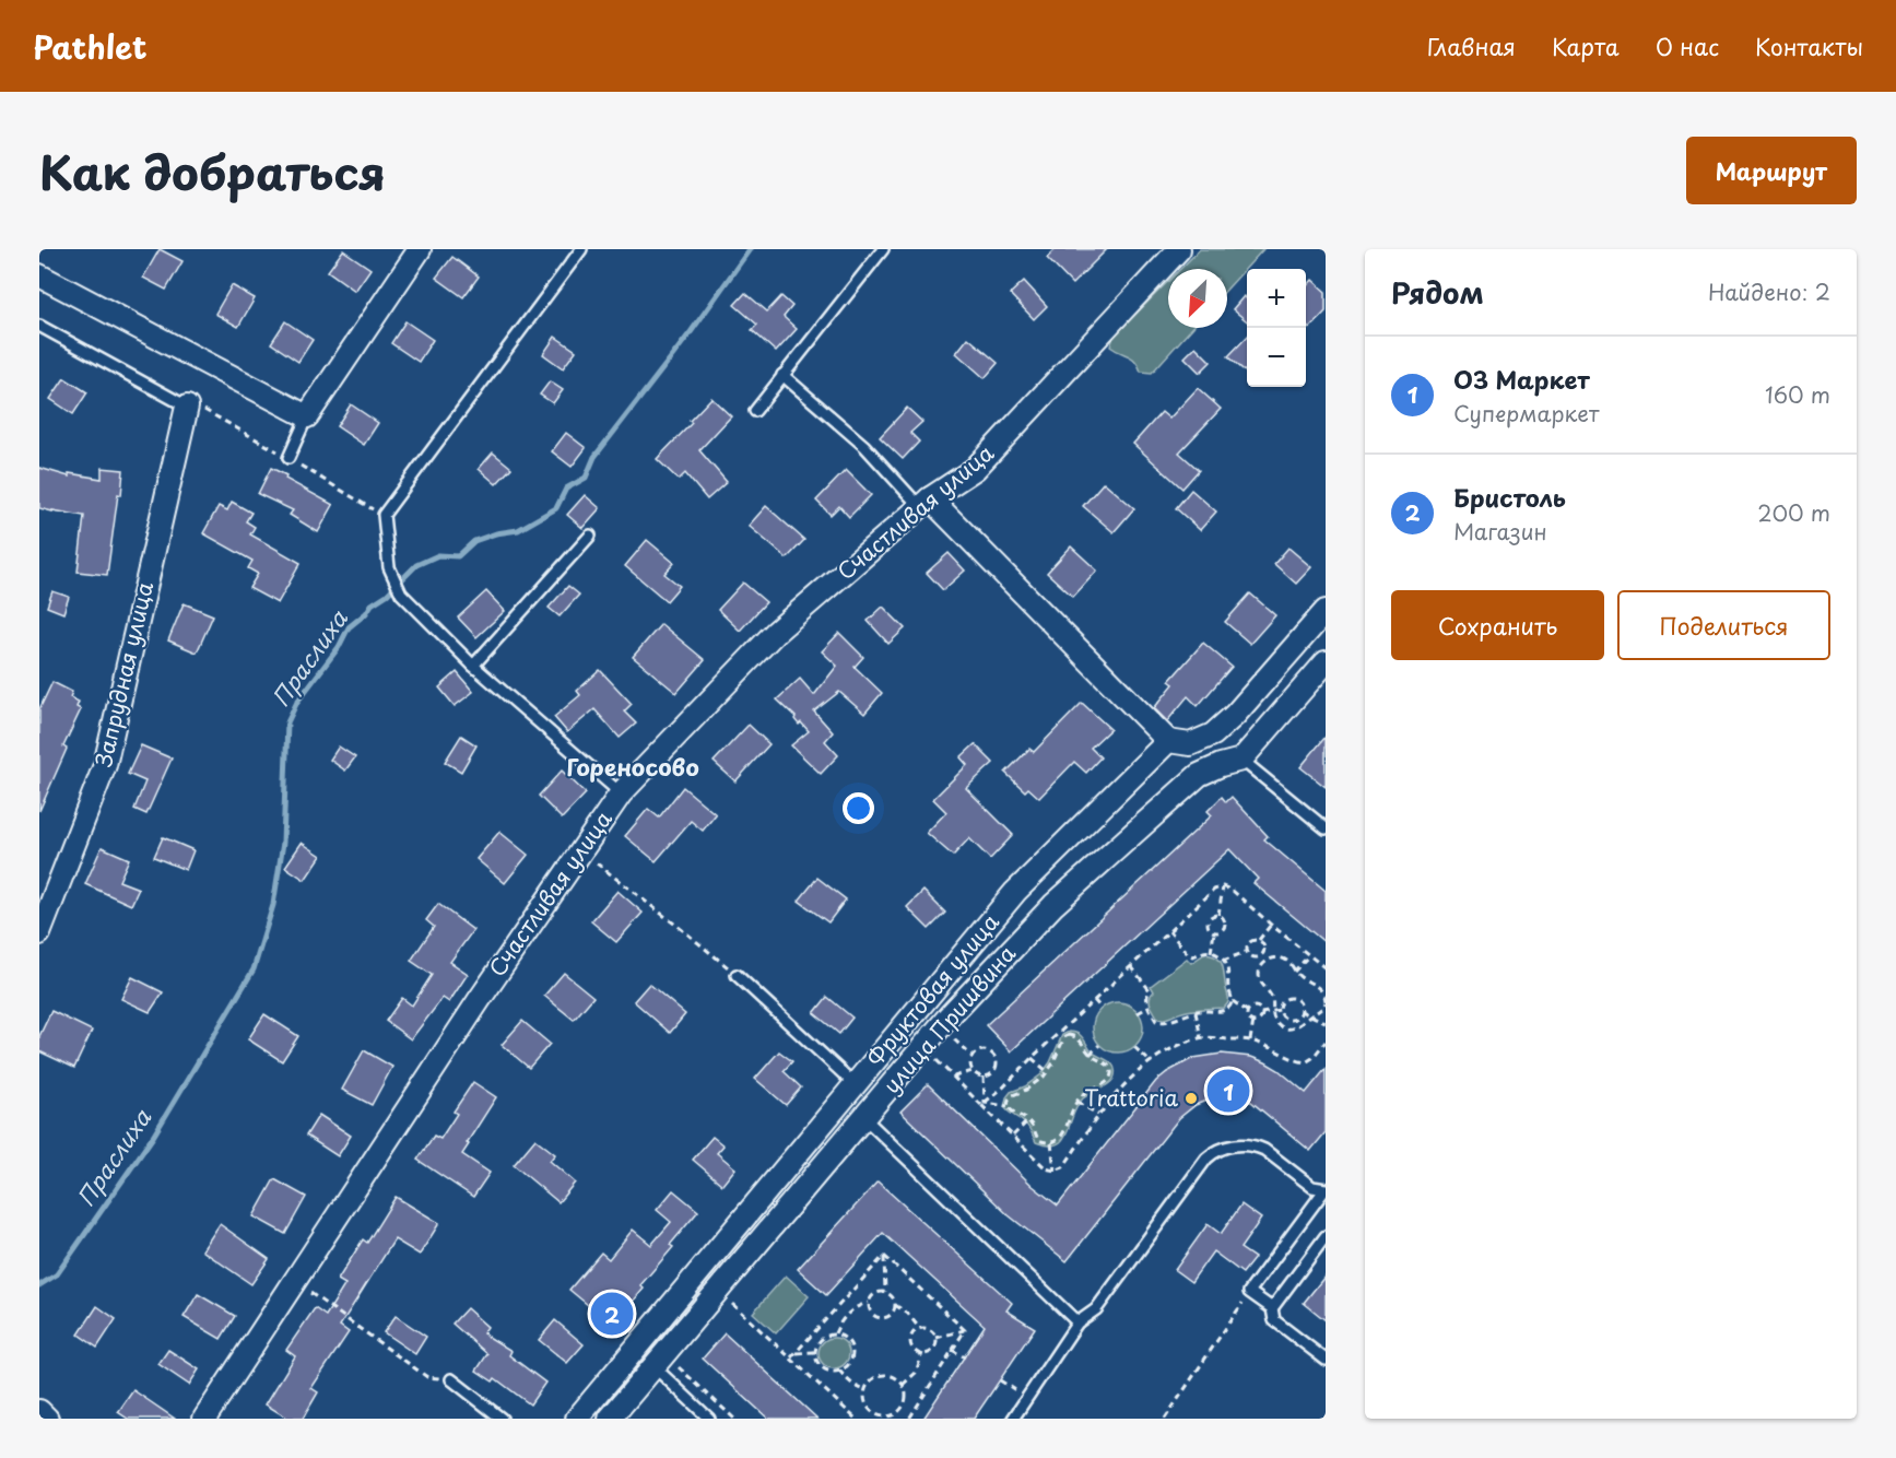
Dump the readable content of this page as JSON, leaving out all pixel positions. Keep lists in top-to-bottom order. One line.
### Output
{"streets":{"street":["Счастливая улица","Запрудная улица","Фруктовая улица","улица Пришвина"]},"districts":["Гореносово"],"water":["Праслиха"],"places":["Trattoria"],"north":"bottom left","page":{"header":"Pathlet","nav":["Главная","Карта","О нас","Контакты"],"title":"Как добраться","buttons":["Маршрут",["Сохранить","Поделиться"]],"heading":["Рядом","Найдено: 2"],"map_buttons":["+","−"],"list":[{"mark":"1","name":"О3 Маркет","note":"Супермаркет","value":"160 m"},{"mark":"2","name":"Бристоль","note":"Магазин","value":"200 m"}],"pins":["1","2"]}}
